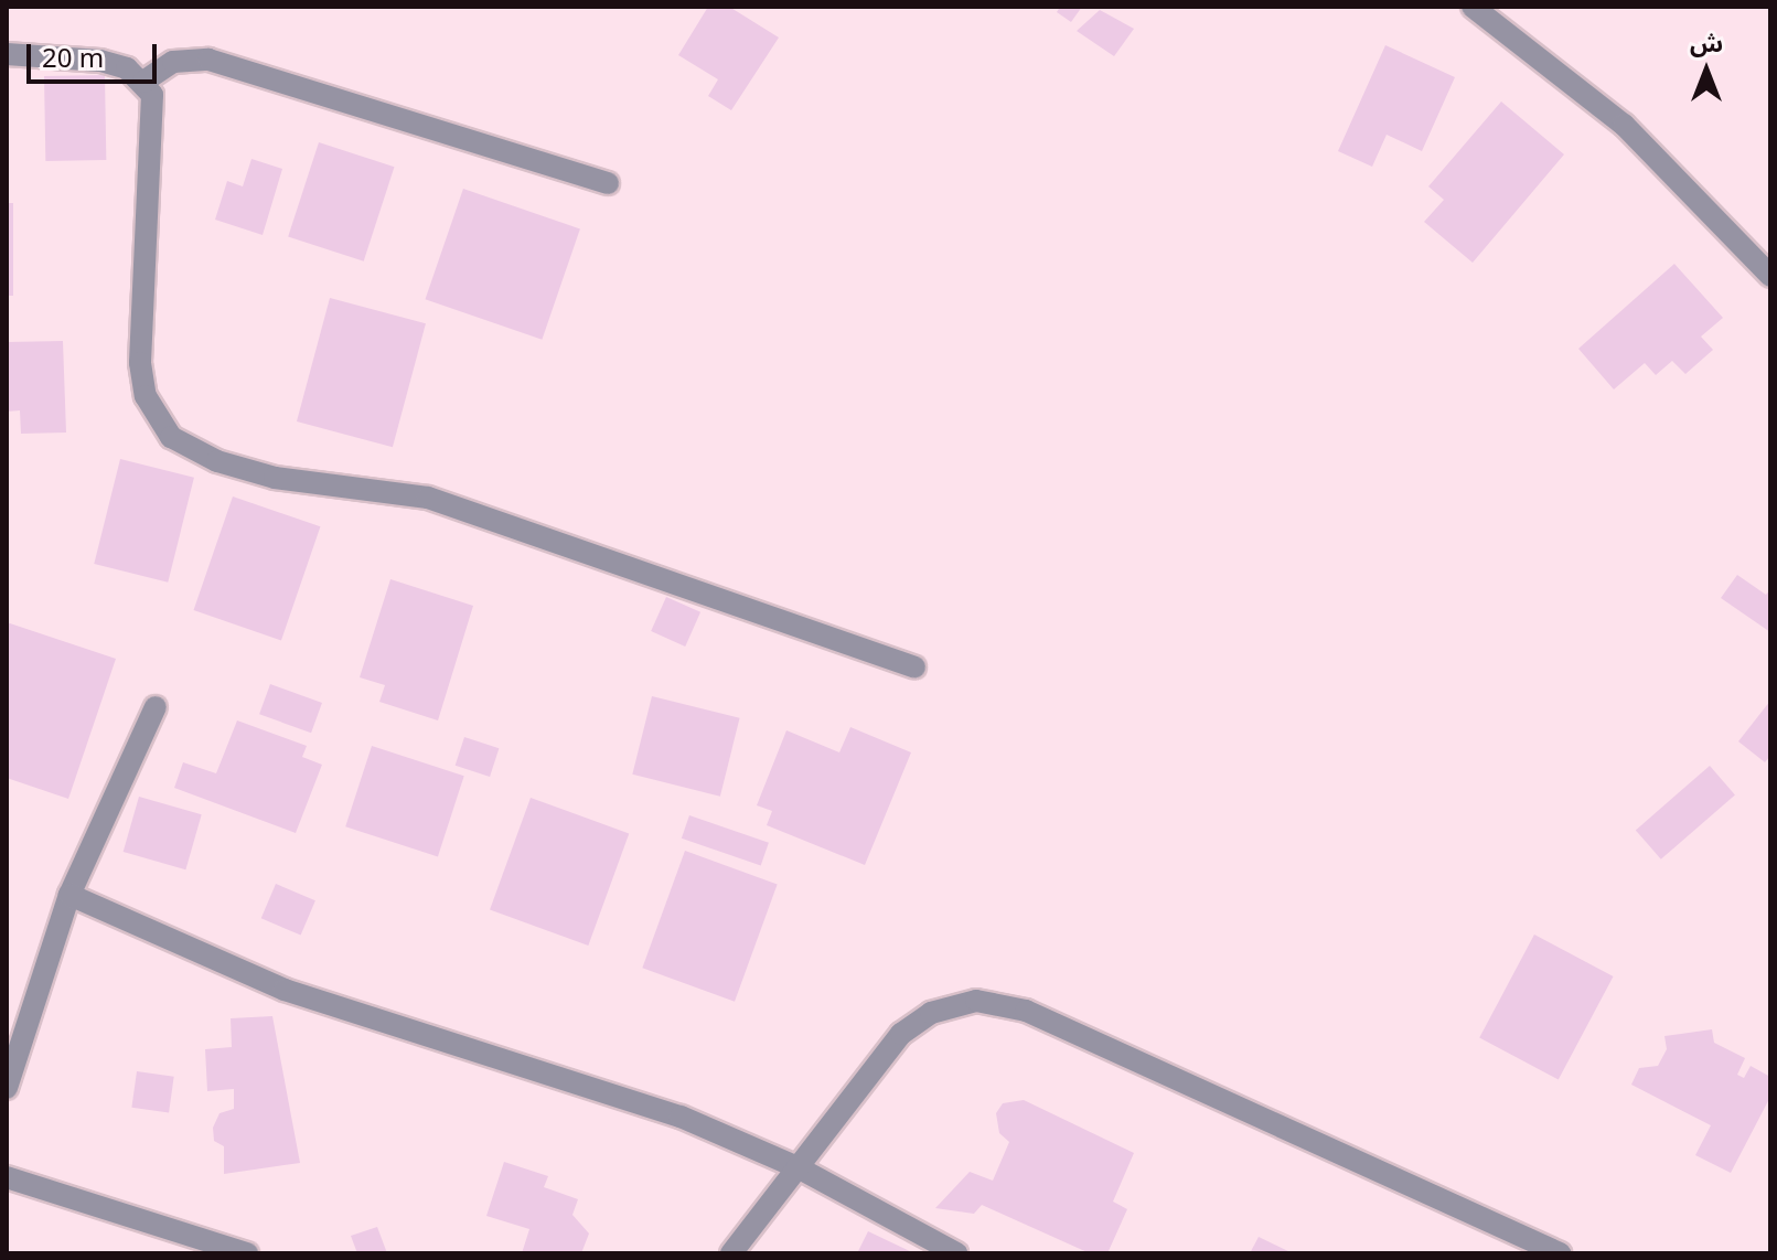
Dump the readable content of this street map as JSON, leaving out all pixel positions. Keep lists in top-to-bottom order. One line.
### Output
{"scale_bar":"20 m","north":"top"}
